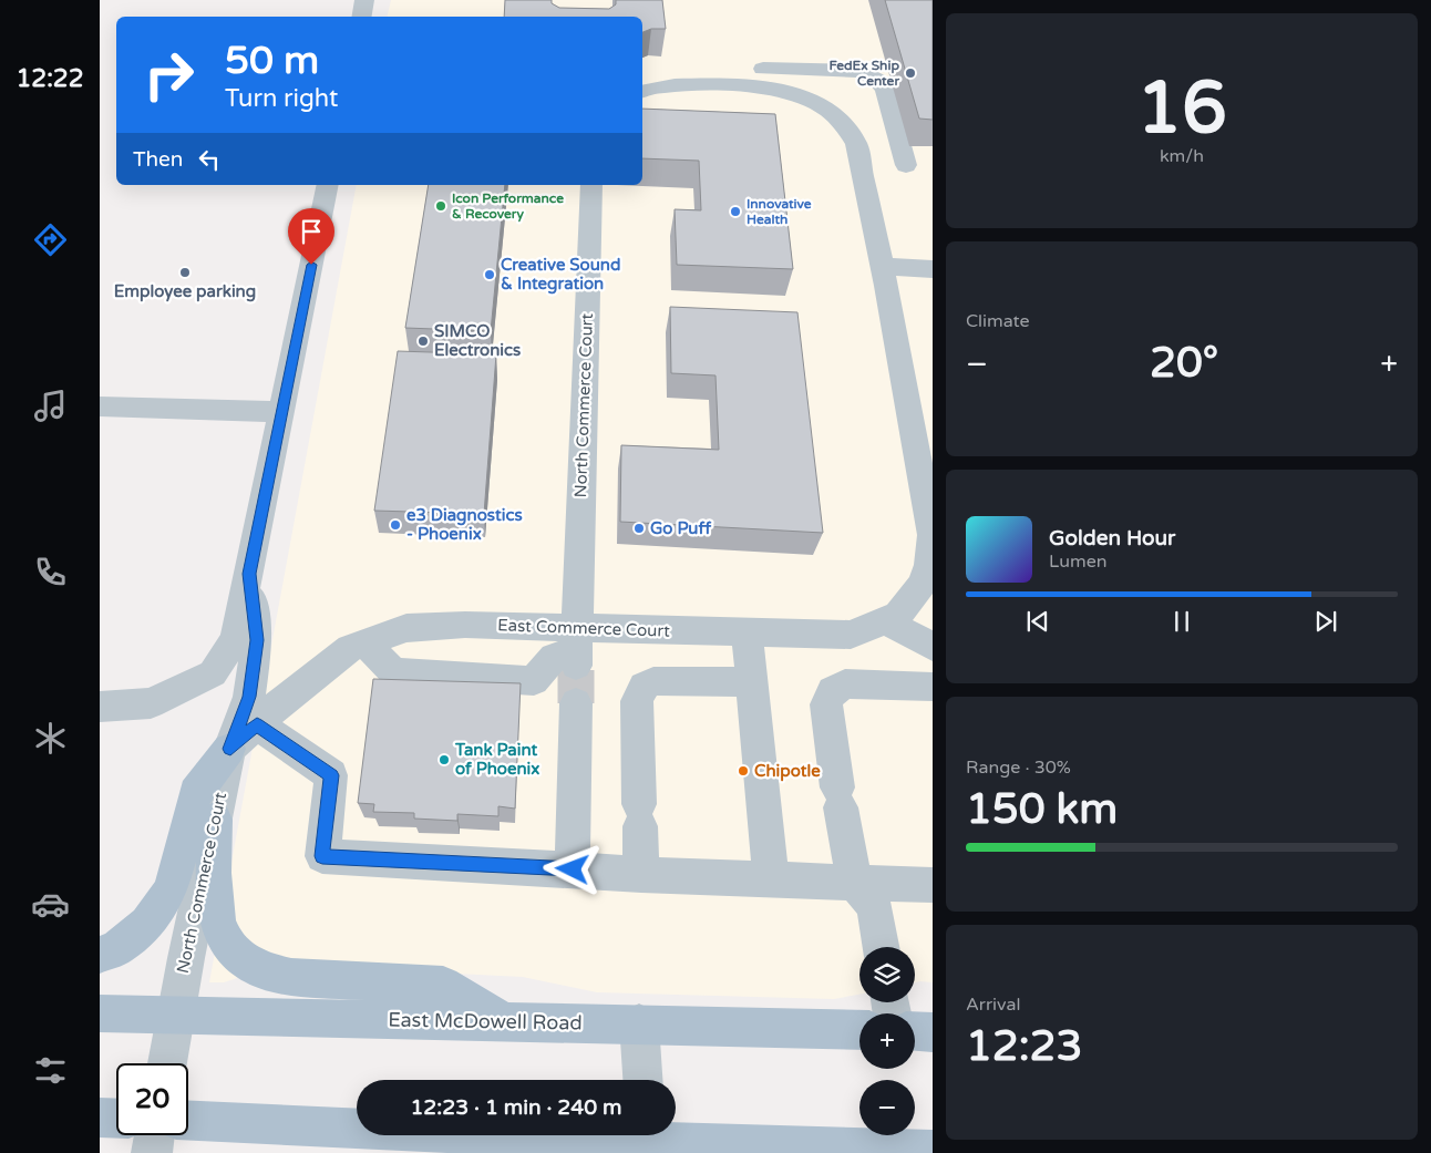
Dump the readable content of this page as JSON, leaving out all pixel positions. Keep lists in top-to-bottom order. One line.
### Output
{"streets":{"main road":["East McDowell Road"],"street":["North Commerce Court","East Commerce Court"]},"crossings":[["North Commerce Court","East Commerce Court"],["North Commerce Court","East McDowell Road"]],"places":["FedEx Ship Center","Icon Performance & Recovery","Innovative Health","Employee parking","Creative Sound & Integration","SIMCO Electronics","e3 Diagnostics - Phoenix","Go Puff","Tank Paint of Phoenix","Chipotle"],"page":{"tabs":"12:22","tile":[["16","km/h"],"Climate",["Range · 30%","150 km"],["Arrival","12:23"]],"turn":["50 m","Turn right"],"then":"Then","heat":["−","20°","+"],"song":["Golden Hour","Lumen"],"map_buttons":["+","−"],"limit":"20","trip":"12:23 · 1 min · 240 m"}}
